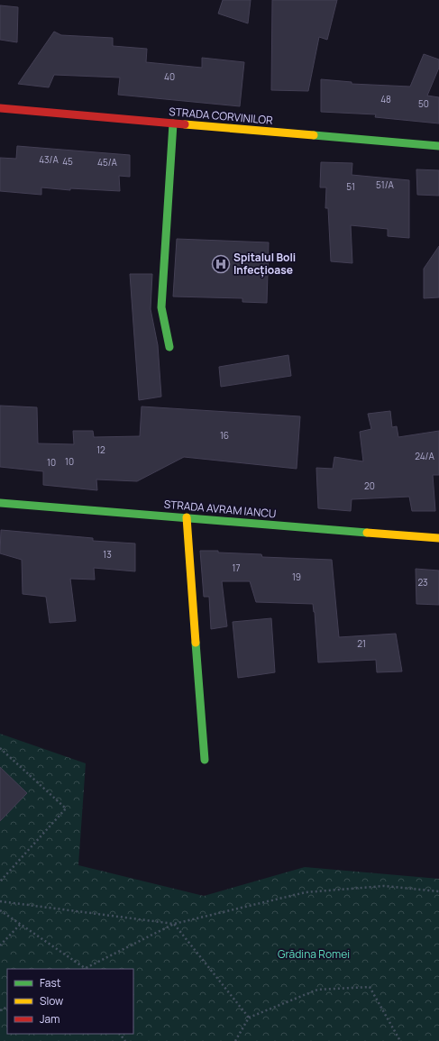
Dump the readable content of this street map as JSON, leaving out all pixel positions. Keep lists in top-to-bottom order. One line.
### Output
{"streets":{"street":["STRADA CORVINILOR","STRADA AVRAM IANCU"]},"parks":["Grădina Romei"],"places":{"hospital":["Spitalul Boli Infecțioase"]},"house_numbers":["40","48","50","43/A","45","45/A","51/A","51","16","12","24/A","10","10","20","13","17","19","23","21"],"legend":["Fast","Slow","Jam"]}
